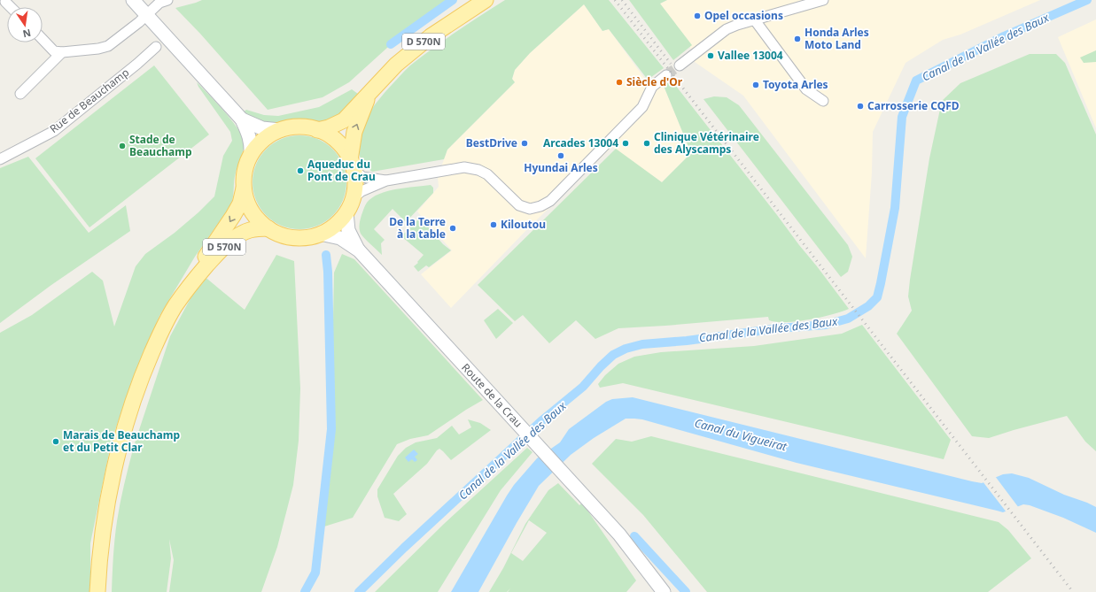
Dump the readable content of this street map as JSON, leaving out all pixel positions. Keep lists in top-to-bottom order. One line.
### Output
{"streets":{"main road":["D 570N","Route de la Crau"],"street":["Rue de Beauchamp"]},"water":["Canal de la Vallée des Baux","Canal du Vigueirat"],"places":["Opel occasions","Honda Arles Moto Land","Vallee 13004","Siècle d'Or","Toyota Arles","Carrosserie CQFD","BestDrive","Arcades 13004","Clinique Vétérinaire des Alyscamps","Stade de Beauchamp","Hyundai Arles","Aqueduc du Pont de Crau","Kiloutou","De la Terre à la table","Marais de Beauchamp et du Petit Clar"],"north":"bottom"}
